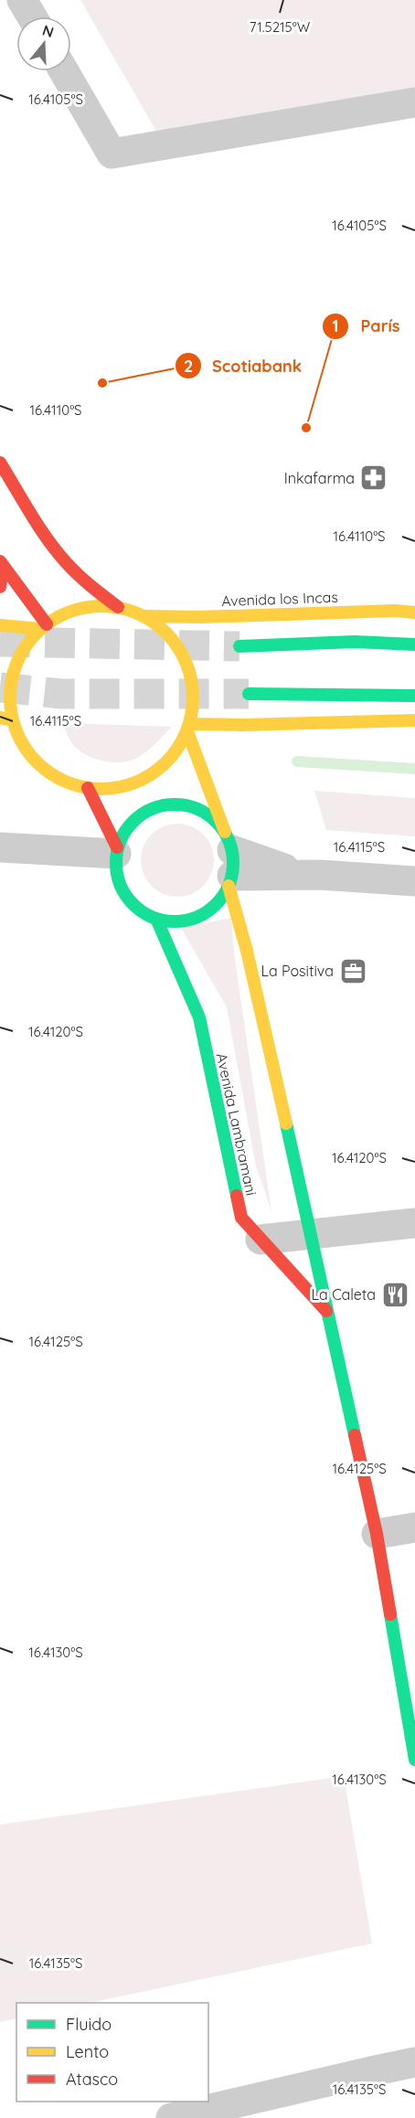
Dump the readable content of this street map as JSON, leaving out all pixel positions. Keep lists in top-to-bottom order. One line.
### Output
{"streets":{"main road":["Avenida los Incas","Avenida Lambramani"]},"places":{"other":["Scotiabank","París"],"pharmacy":["Inkafarma"],"office":["La Positiva"],"restaurant":["La Caleta"]},"legend":["Fluido","Lento","Atasco"],"north":"top","coordinates":["71.5215°W","16.4105°S","16.4110°S","16.4115°S","16.4120°S","16.4125°S","16.4130°S","16.4135°S"]}
